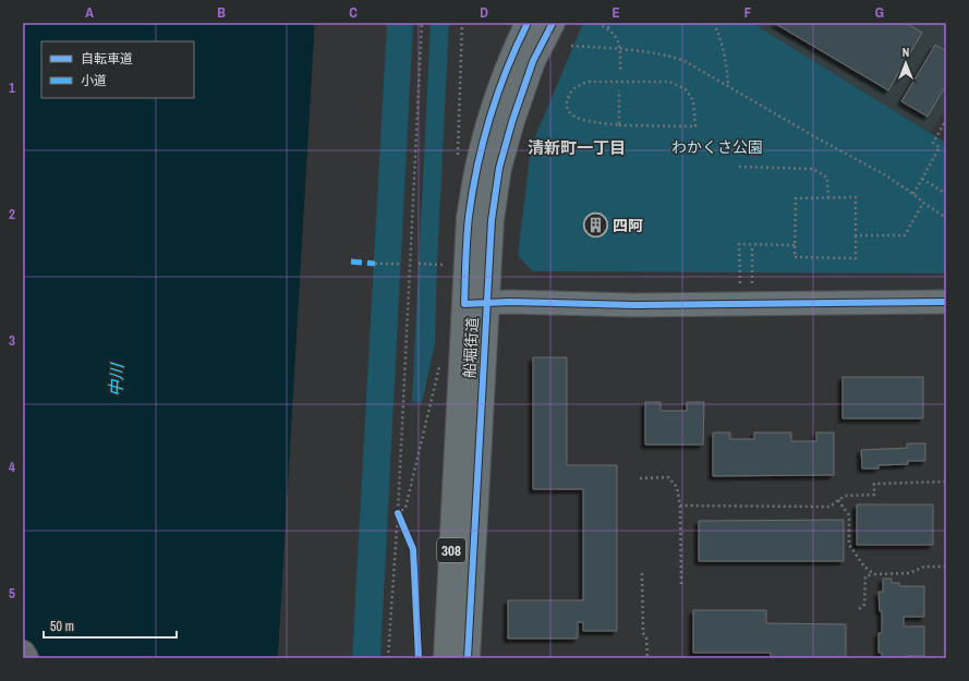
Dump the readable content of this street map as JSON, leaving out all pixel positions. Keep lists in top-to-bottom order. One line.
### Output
{"streets":{"main road":["船堀街道","308"]},"districts":["清新町一丁目"],"water":["中川"],"parks":["わかくさ公園"],"places":{"building":["四阿"]},"legend":["自転車道","小道"],"scale_bar":"50 m","north":"top","grid":{"columns":["A","B","C","D","E","F","G"],"rows":["1","2","3","4","5"]}}
